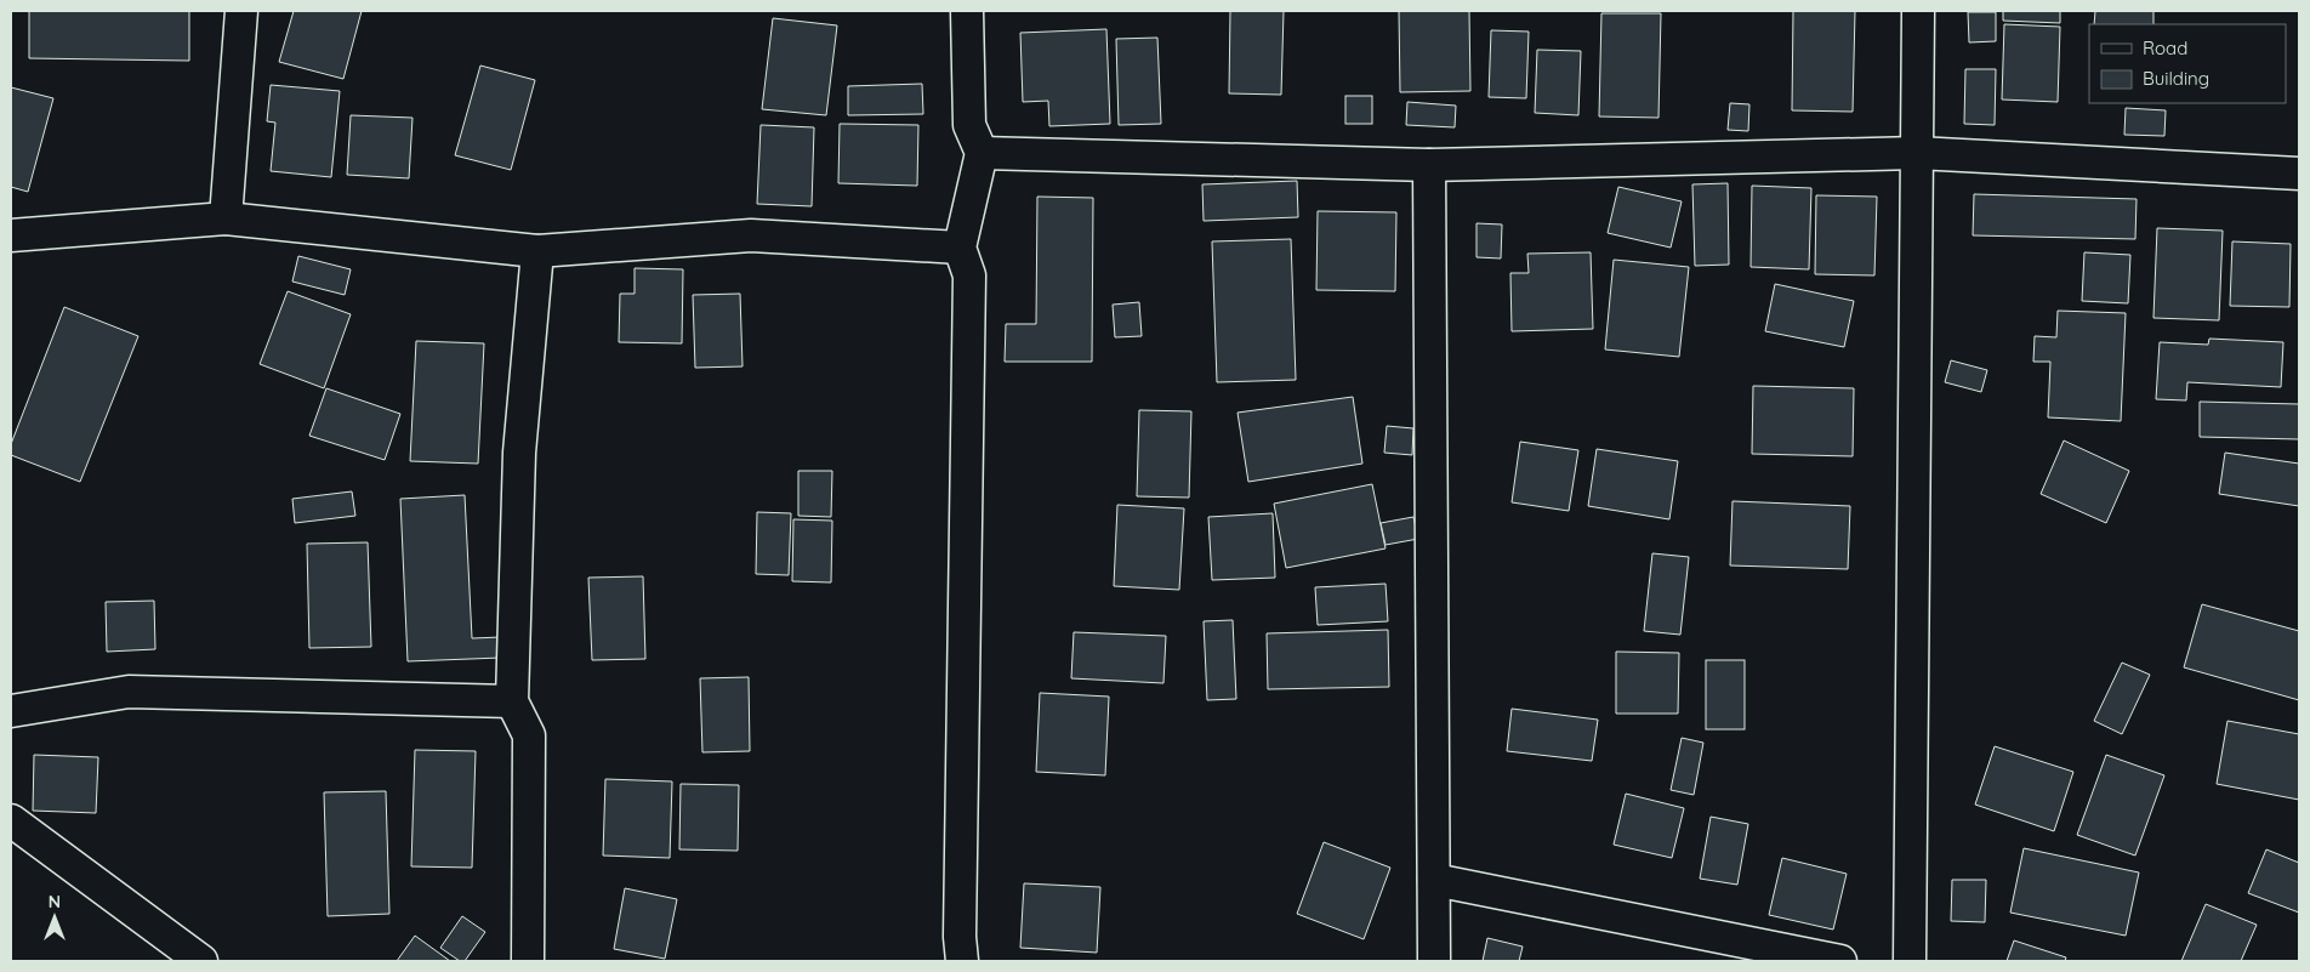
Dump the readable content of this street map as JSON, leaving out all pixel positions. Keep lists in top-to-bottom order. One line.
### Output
{"legend":["Road","Building"],"north":"top"}
